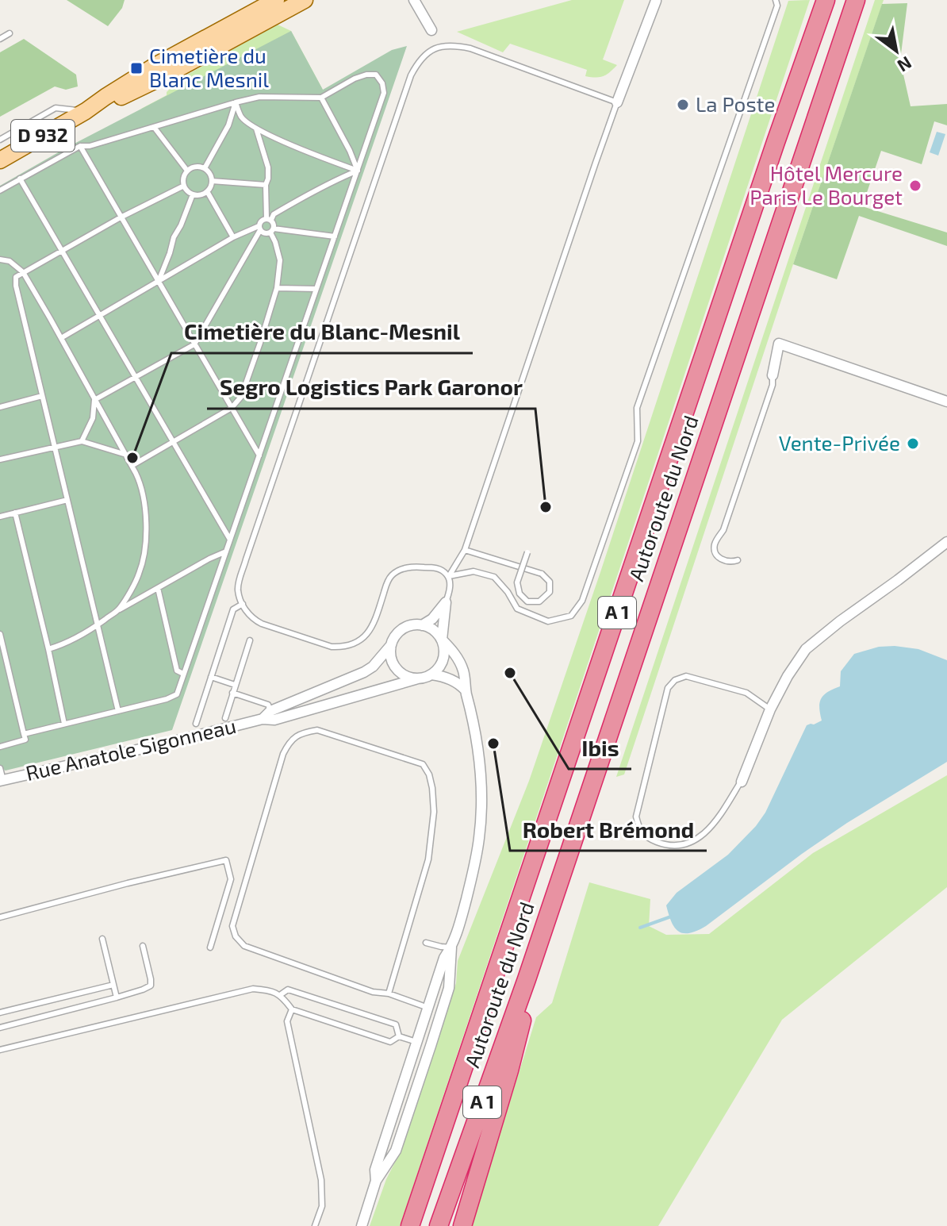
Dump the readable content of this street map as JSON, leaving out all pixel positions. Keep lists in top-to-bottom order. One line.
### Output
{"streets":{"highway":["Autoroute du Nord","A 1"],"main road":["D 932"],"street":["Rue Anatole Sigonneau"]},"places":{"transit":["Cimetière du Blanc Mesnil"],"other":["La Poste","Hôtel Mercure Paris Le Bourget","Vente-Privée","Cimetière du Blanc-Mesnil","Segro Logistics Park Garonor","Ibis","Robert Brémond"]},"north":"bottom right"}
